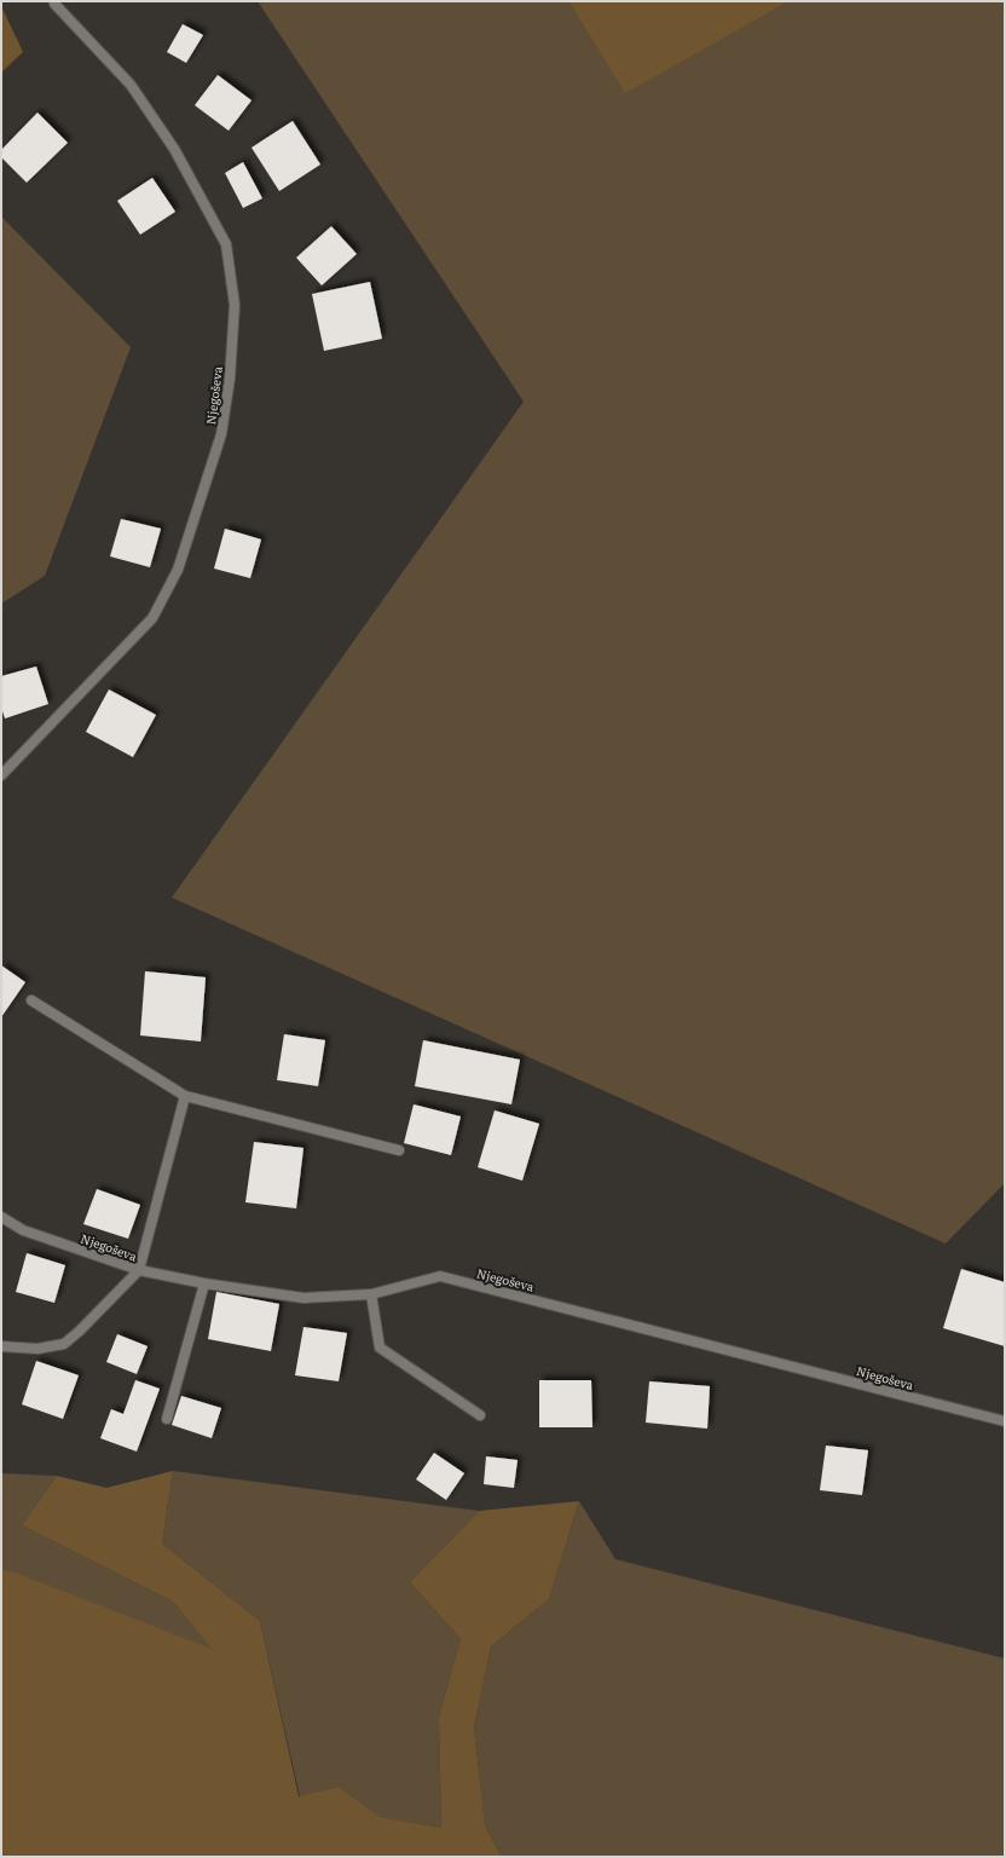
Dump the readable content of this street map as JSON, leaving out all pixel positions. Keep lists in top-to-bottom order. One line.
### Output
{"streets":{"street":["Njegoševa"]}}
